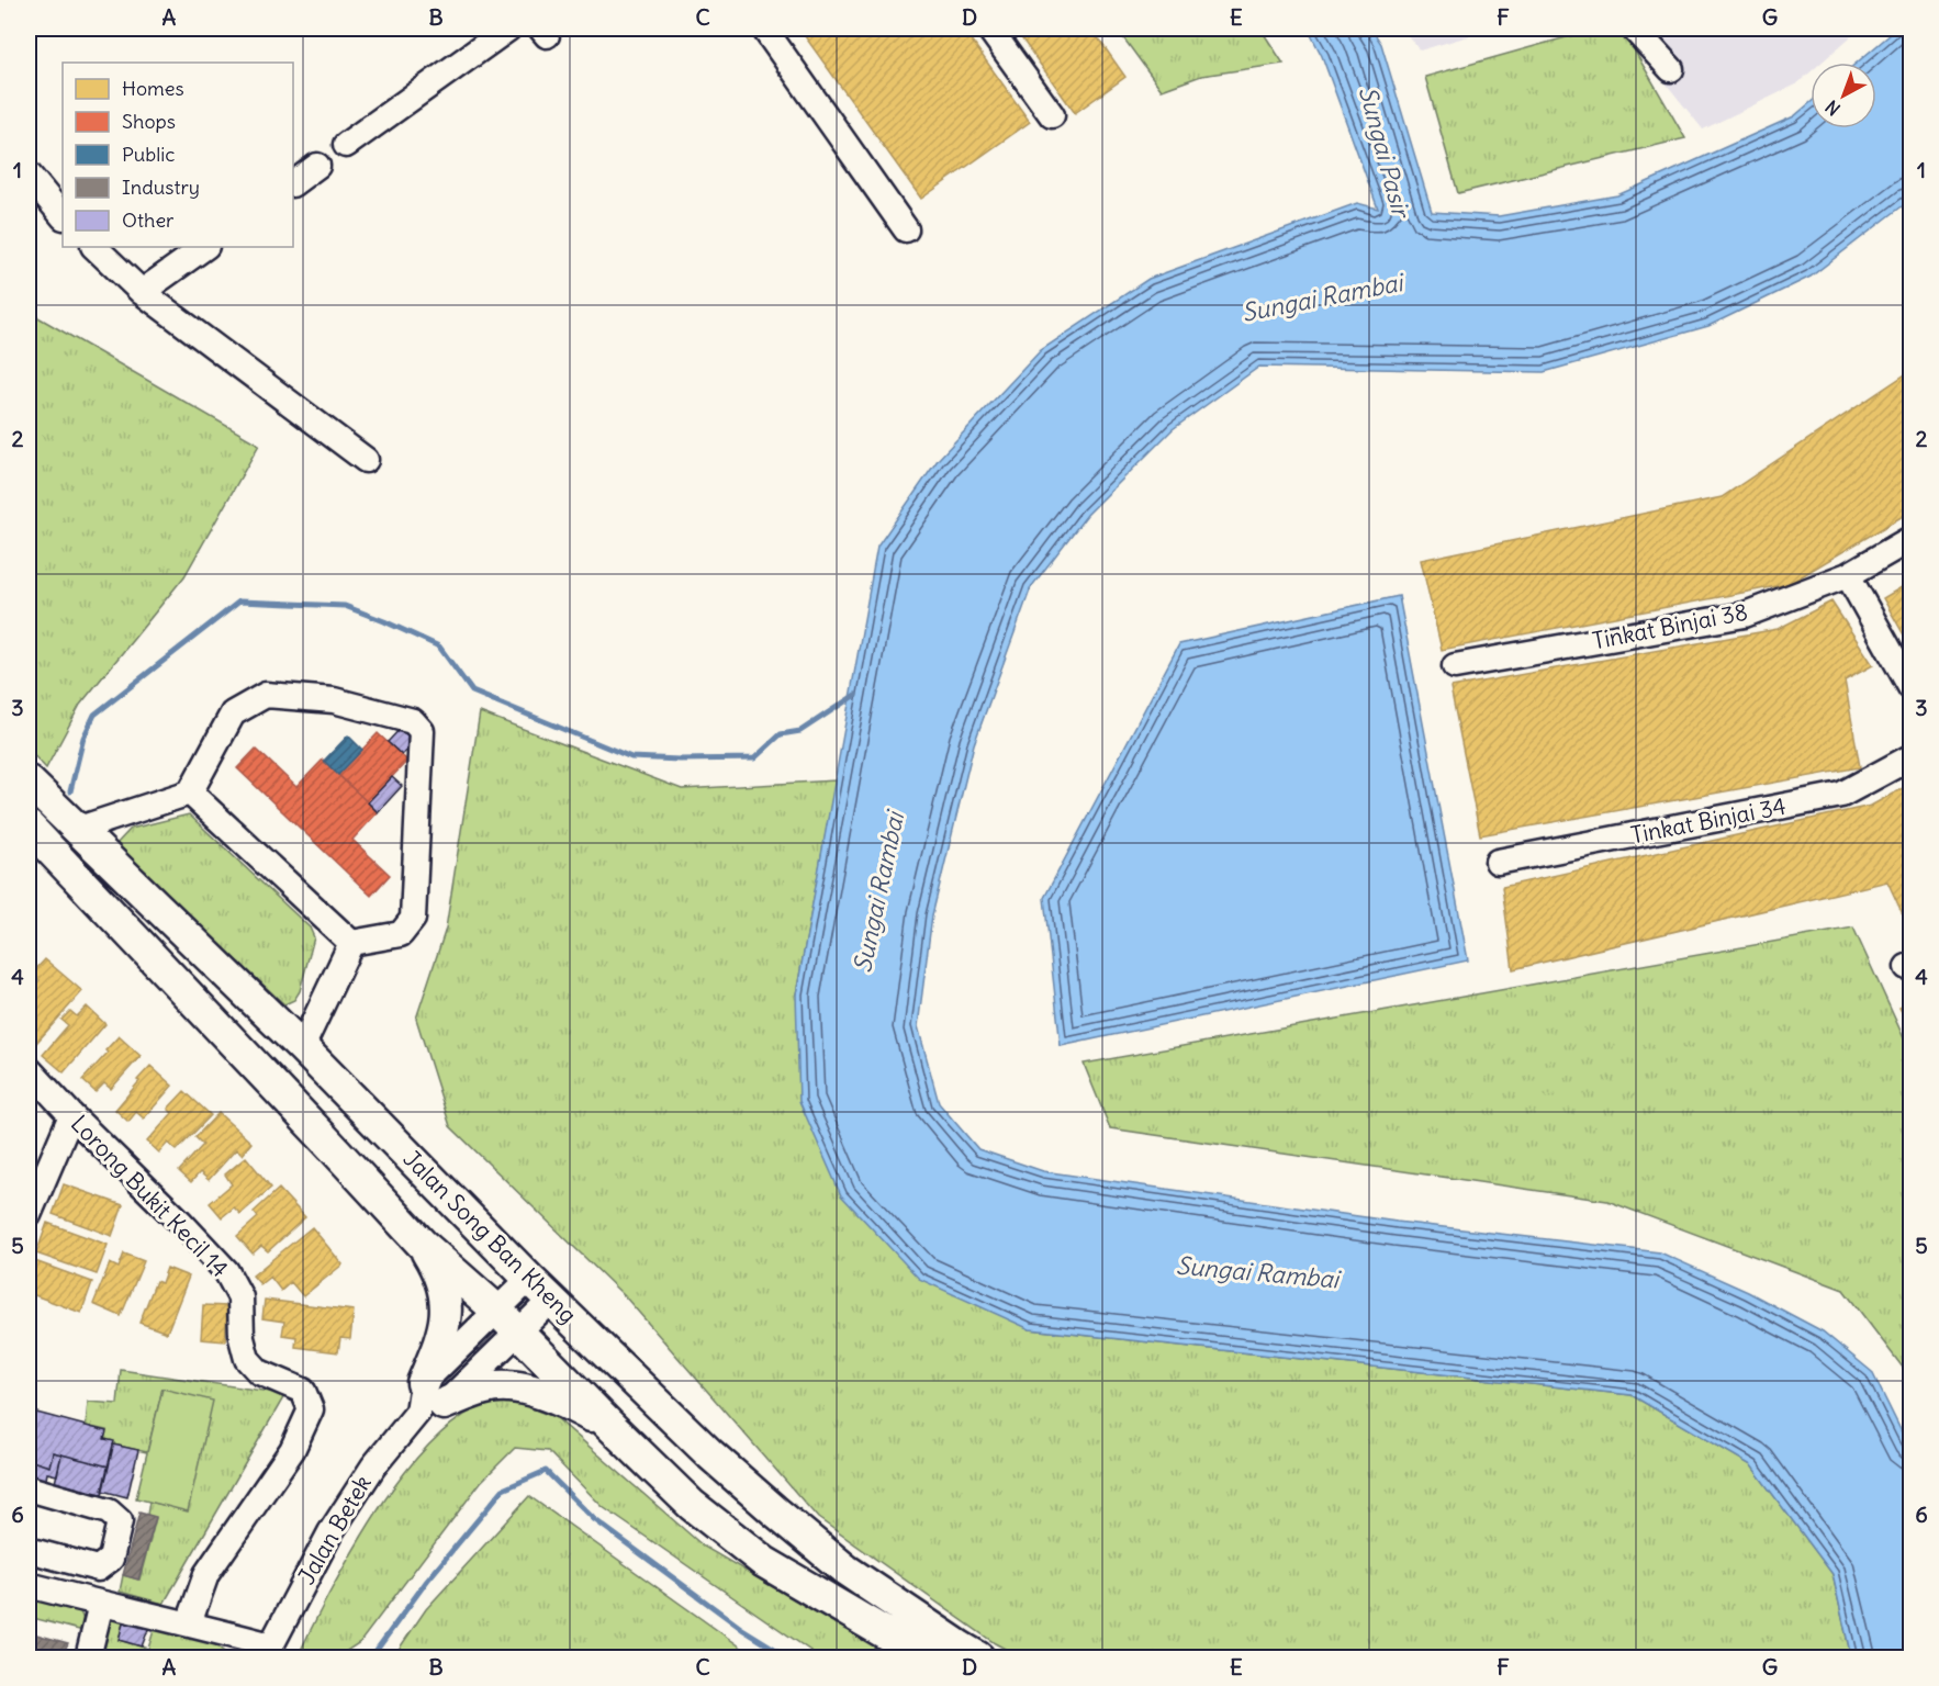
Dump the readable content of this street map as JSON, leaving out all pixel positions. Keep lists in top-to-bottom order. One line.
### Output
{"streets":{"main road":["Jalan Song Ban Kheng"],"street":["Tinkat Binjai 38","Tinkat Binjai 34","Lorong Bukit Kecil 14","Jalan Betek"]},"crossings":[["Jalan Song Ban Kheng","Jalan Betek"]],"water":["Sungai Pasir","Sungai Rambai"],"legend":["Homes","Shops","Public","Industry","Other"],"north":"bottom left","grid":{"columns":["A","B","C","D","E","F","G"],"rows":["1","2","3","4","5","6"]}}
